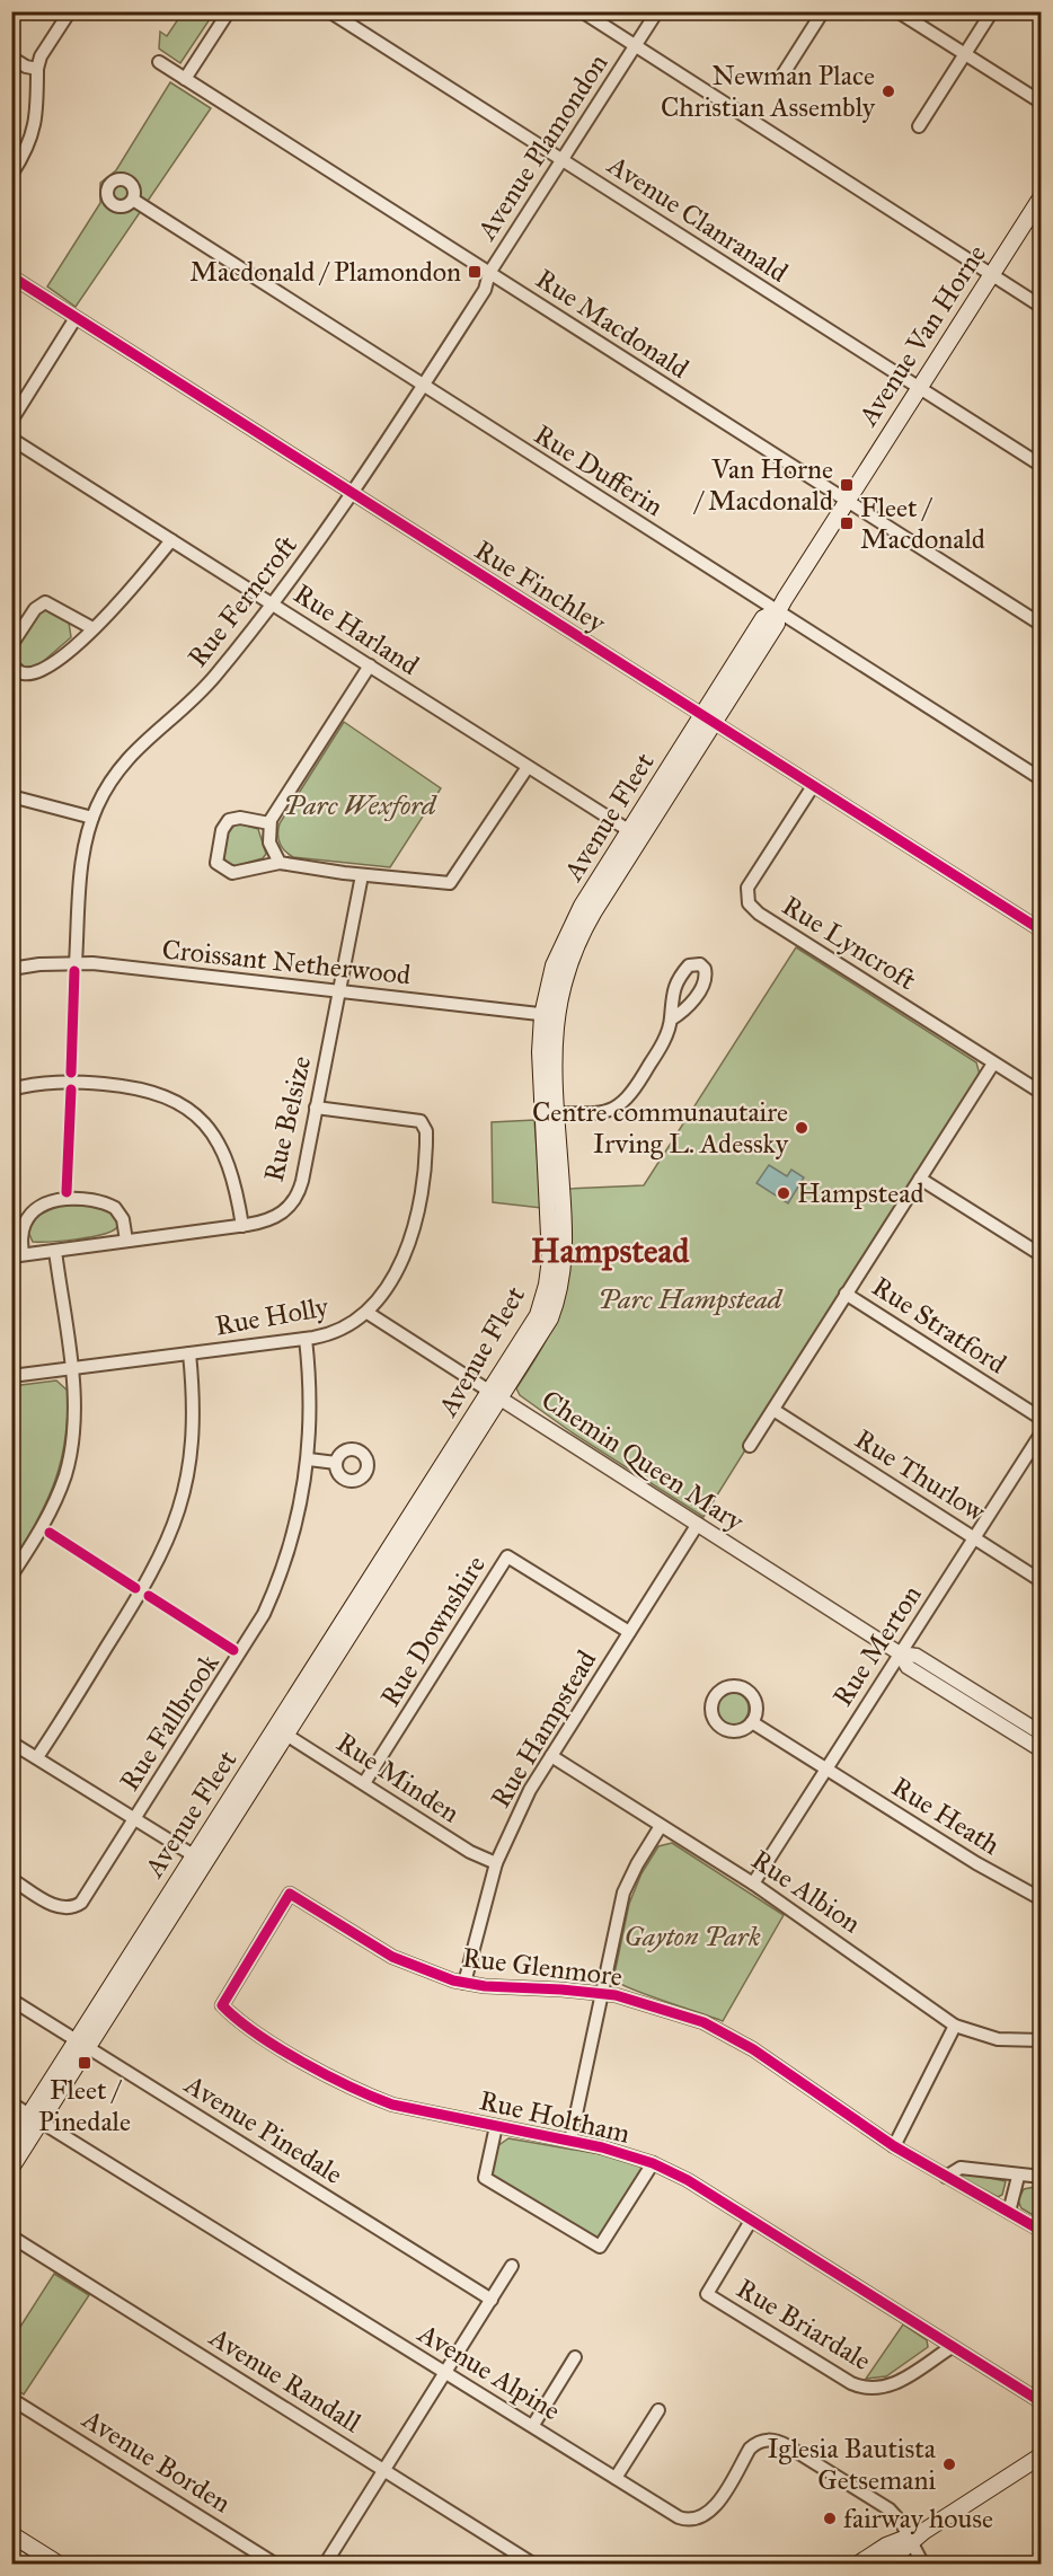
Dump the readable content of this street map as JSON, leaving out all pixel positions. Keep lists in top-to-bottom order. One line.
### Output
{"streets":{"main road":["Avenue Van Horne","Avenue Fleet"],"street":["Avenue Plamondon","Avenue Clanranald","Rue Macdonald","Rue Dufferin","Rue Finchley","Rue Ferncroft","Rue Harland","Rue Lyncroft","Croissant Netherwood","Rue Belsize","Rue Holly","Rue Stratford","Chemin Queen Mary","Rue Thurlow","Rue Downshire","Rue Merton","Rue Fallbrook","Rue Hampstead","Rue Minden","Rue Heath","Rue Albion","Rue Glenmore","Rue Holtham","Avenue Pinedale","Rue Briardale","Avenue Alpine","Avenue Randall","Avenue Borden"]},"crossings":[["Avenue Plamondon","Avenue Clanranald"],["Avenue Plamondon","Rue Macdonald"],["Avenue Plamondon","Rue Ferncroft"],["Avenue Clanranald","Avenue Van Horne"],["Rue Macdonald","Avenue Van Horne"],["Rue Macdonald","Rue Ferncroft"],["Rue Macdonald","Avenue Fleet"],["Avenue Van Horne","Avenue Fleet"],["Rue Dufferin","Rue Ferncroft"],["Rue Dufferin","Avenue Fleet"],["Rue Finchley","Rue Ferncroft"],["Rue Finchley","Avenue Fleet"],["Rue Finchley","Rue Lyncroft"],["Rue Ferncroft","Rue Harland"],["Rue Ferncroft","Croissant Netherwood"],["Rue Harland","Avenue Fleet"],["Avenue Fleet","Croissant Netherwood"],["Avenue Fleet","Chemin Queen Mary"],["Avenue Fleet","Rue Minden"],["Avenue Fleet","Avenue Pinedale"],["Avenue Fleet","Avenue Alpine"],["Croissant Netherwood","Rue Belsize"],["Rue Belsize","Rue Holly"],["Rue Holly","Chemin Queen Mary"],["Rue Holly","Rue Fallbrook"],["Chemin Queen Mary","Rue Merton"],["Chemin Queen Mary","Rue Hampstead"],["Rue Thurlow","Rue Merton"],["Rue Downshire","Rue Hampstead"],["Rue Downshire","Rue Minden"],["Rue Merton","Rue Heath"],["Rue Merton","Rue Albion"],["Rue Hampstead","Rue Minden"],["Rue Hampstead","Rue Albion"],["Rue Hampstead","Rue Glenmore"],["Rue Glenmore","Rue Holtham"],["Rue Holtham","Rue Briardale"]],"districts":["Hampstead"],"parks":["Parc Wexford","Parc Hampstead","Gayton Park"],"places":{"other":["Newman Place Christian Assembly","Centre communautaire Irving L. Adessky","Hampstead","Iglesia Bautista Getsemani","fairway house"],"transit":["Macdonald / Plamondon","Van Horne / Macdonald","Fleet / Macdonald","Fleet / Pinedale"]}}
